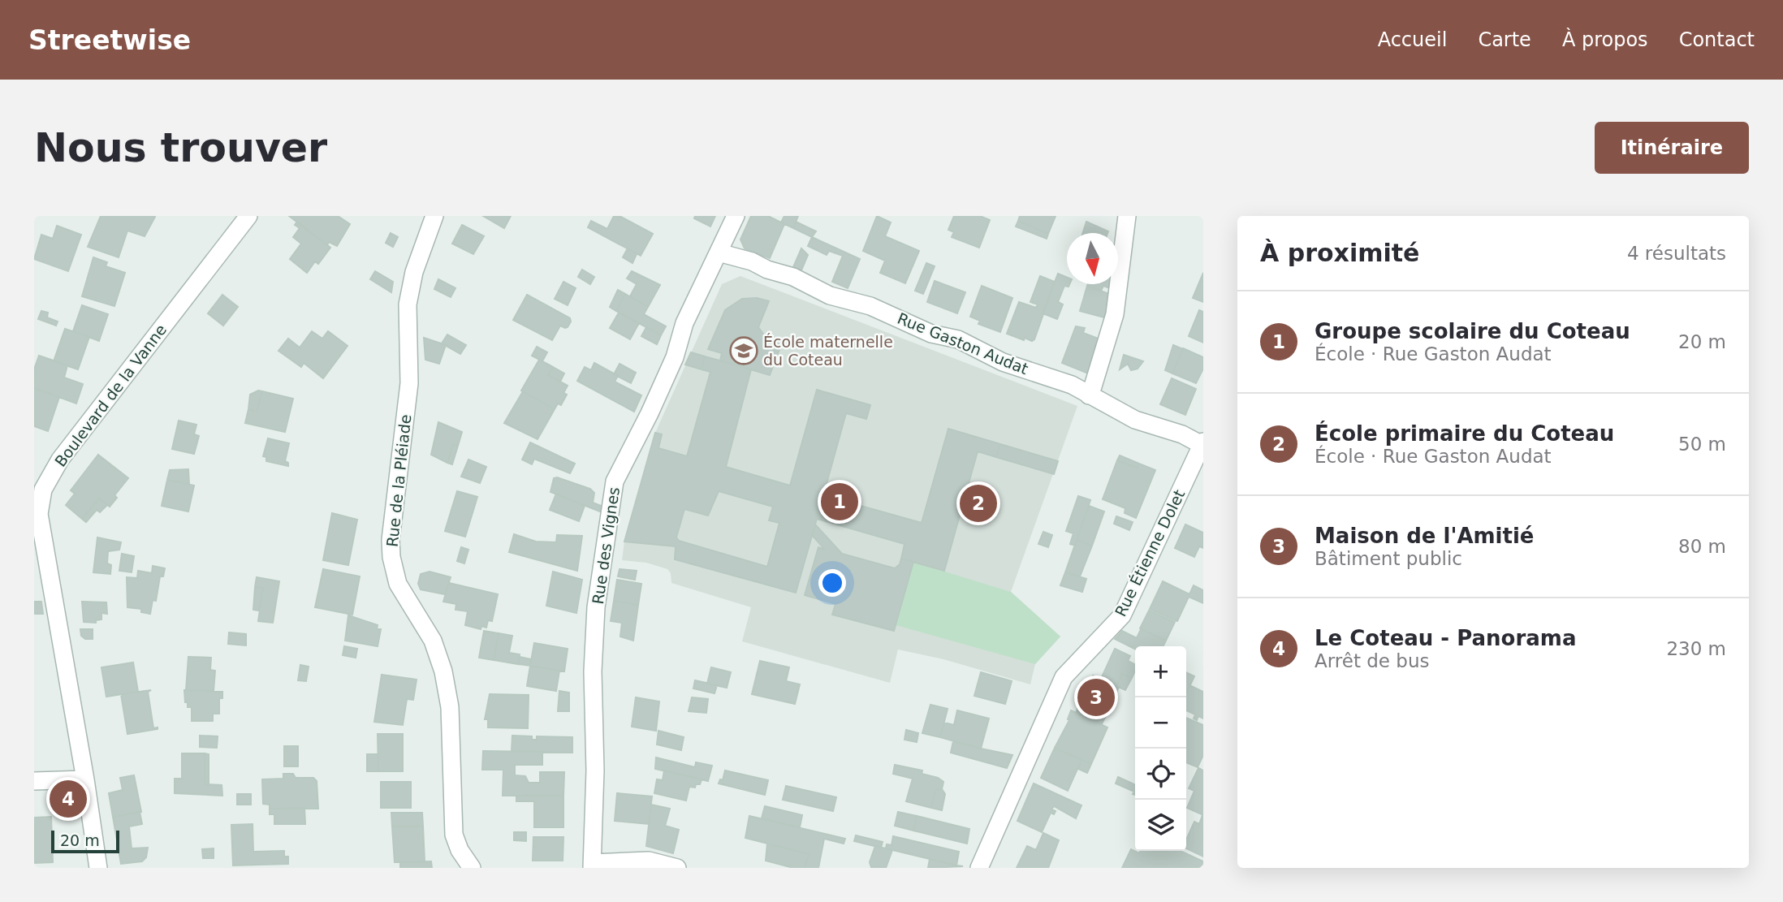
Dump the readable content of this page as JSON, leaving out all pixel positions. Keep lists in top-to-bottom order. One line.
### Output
{"streets":{"street":["Rue Gaston Audat","Boulevard de la Vanne","Rue de la Pléiade","Rue des Vignes","Rue Étienne Dolet"]},"crossings":[["Rue Gaston Audat","Rue des Vignes"],["Rue Gaston Audat","Rue Étienne Dolet"]],"places":{"school or university":["École maternelle du Coteau"]},"scale_bar":"20 m","north":"bottom","page":{"header":"Streetwise","nav":["Accueil","Carte","À propos","Contact"],"buttons":"Itinéraire","title":"Nous trouver","heading":["À proximité","4 résultats"],"list":[{"mark":"1","name":"Groupe scolaire du Coteau","note":"École · Rue Gaston Audat","value":"20 m"},{"mark":"2","name":"École primaire du Coteau","note":"École · Rue Gaston Audat","value":"50 m"},{"mark":"3","name":"Maison de l'Amitié","note":"Bâtiment public","value":"80 m"},{"mark":"4","name":"Le Coteau - Panorama","note":"Arrêt de bus","value":"230 m"}],"pins":["1","2","3","4"],"map_buttons":["+","−"],"scale":"20 m"}}
